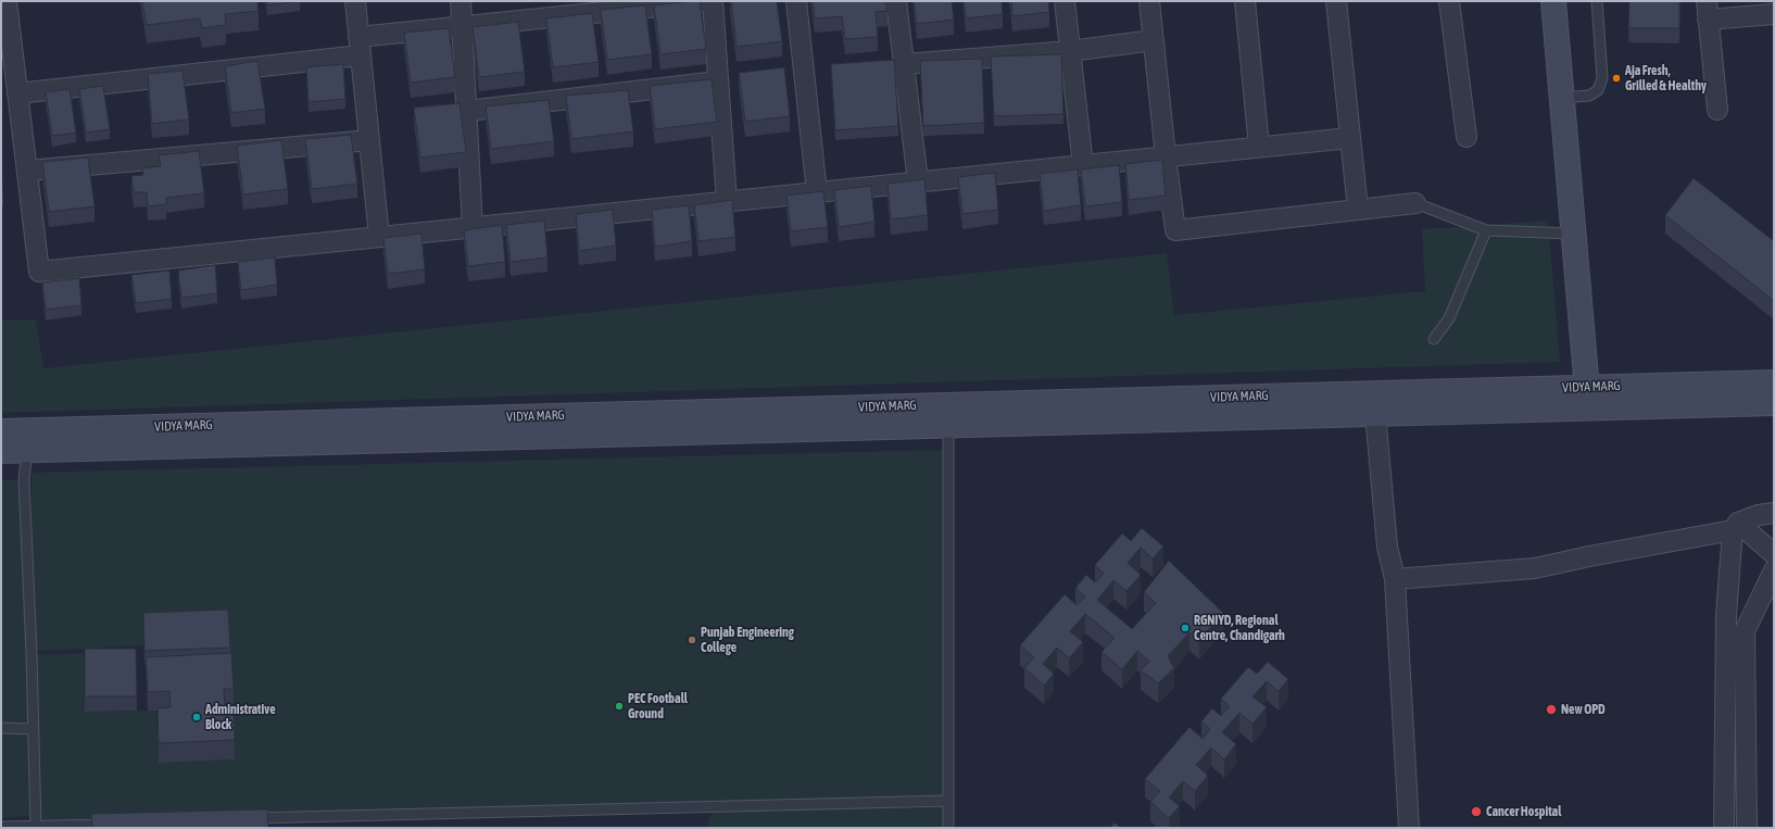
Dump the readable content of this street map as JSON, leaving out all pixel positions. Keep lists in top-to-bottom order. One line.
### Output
{"streets":{"main road":["VIDYA MARG"]},"places":["Aja Fresh, Grilled & Healthy","RGNIYD, Regional Centre, Chandigarh","Punjab Engineering College","PEC Football Ground","New OPD","Administrative Block","Cancer Hospital"]}
